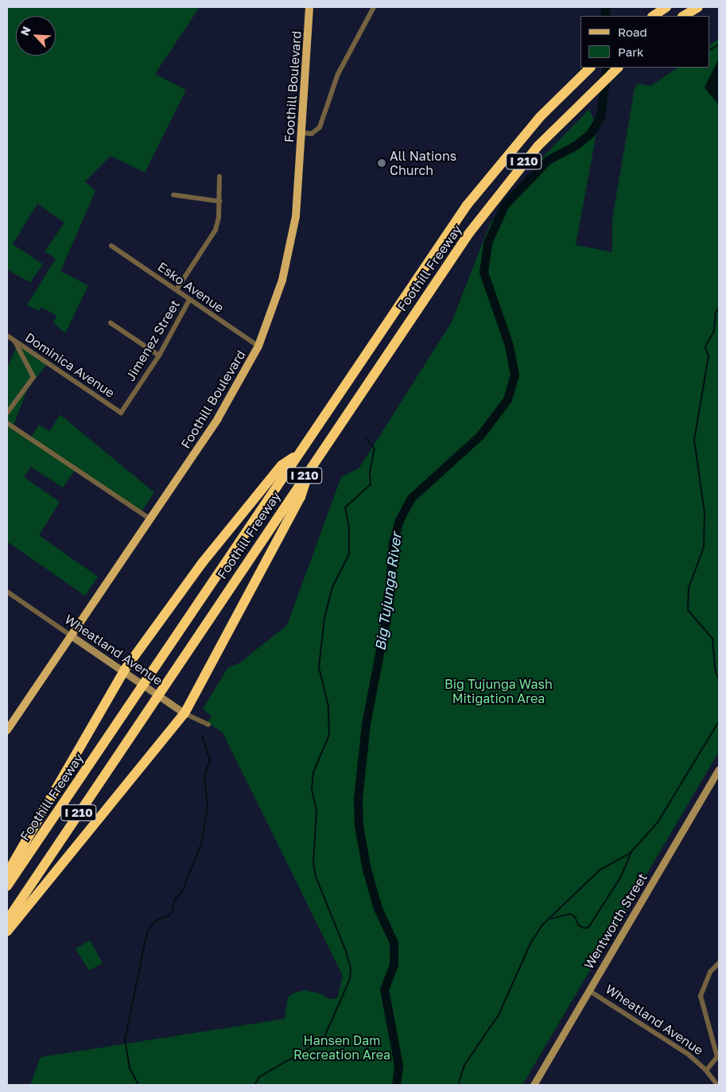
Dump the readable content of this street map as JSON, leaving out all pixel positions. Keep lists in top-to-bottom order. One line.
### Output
{"streets":{"highway":["I 210","Foothill Freeway"],"main road":["Foothill Boulevard","Wheatland Avenue","Wentworth Street"],"street":["Esko Avenue","Jimenez Street","Dominica Avenue"]},"crossings":[["Foothill Boulevard","Esko Avenue"],["Foothill Boulevard","Wheatland Avenue"],["Esko Avenue","Jimenez Street"],["Jimenez Street","Dominica Avenue"],["Wheatland Avenue","Wentworth Street"]],"water":["Big Tujunga River"],"parks":["Big Tujunga Wash Mitigation Area","Hansen Dam Recreation Area"],"places":["All Nations Church"],"legend":["Road","Park"],"north":"top left"}
